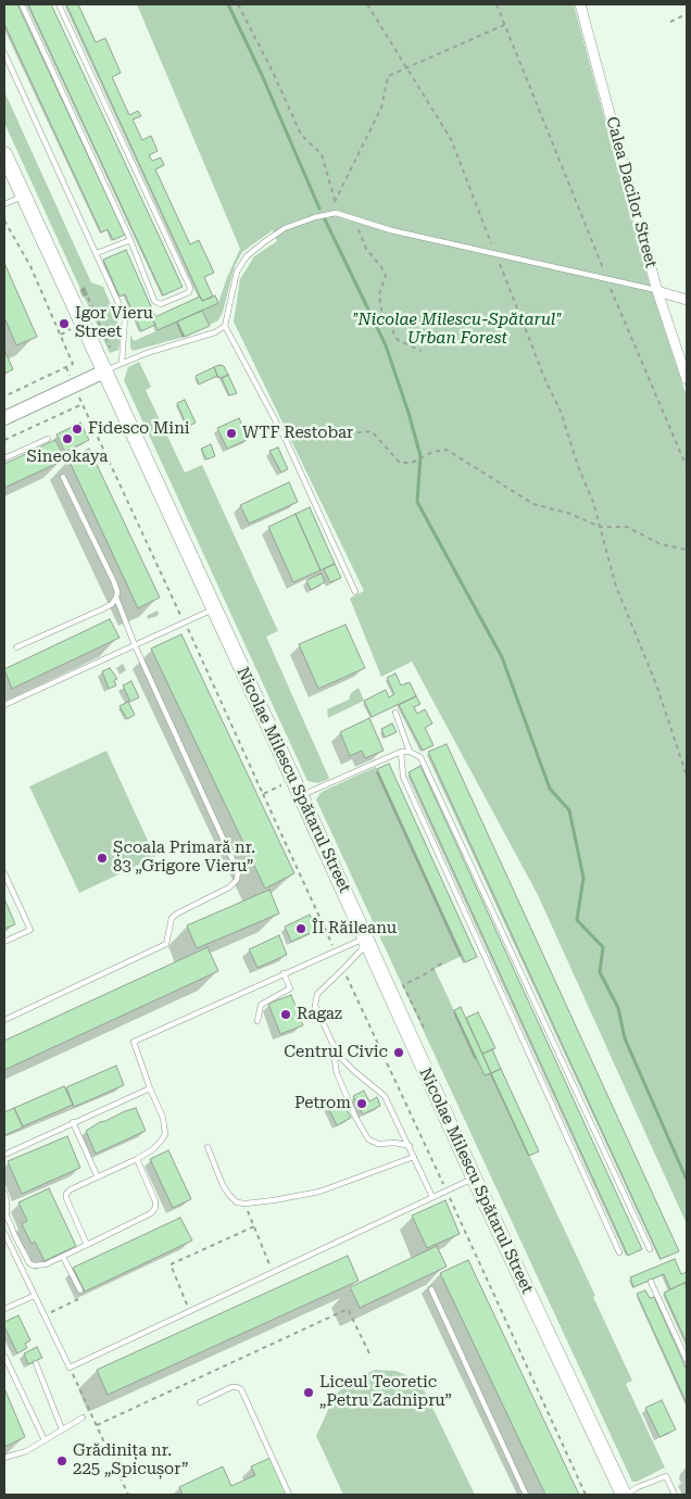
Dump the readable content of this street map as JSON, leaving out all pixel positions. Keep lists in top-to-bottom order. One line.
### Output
{"streets":{"main road":["Nicolae Milescu Spătarul Street"],"street":["Calea Dacilor Street"]},"parks":["\"Nicolae Milescu-Spătarul\" Urban Forest"],"places":["Igor Vieru Street","Fidesco Mini","WTF Restobar","Sineokaya","Școala Primară nr. 83 „Grigore Vieru”","ÎI Răileanu","Ragaz","Centrul Civic","Petrom","Liceul Teoretic „Petru Zadnipru”","Grădinița nr. 225 „Spicușor”"]}
